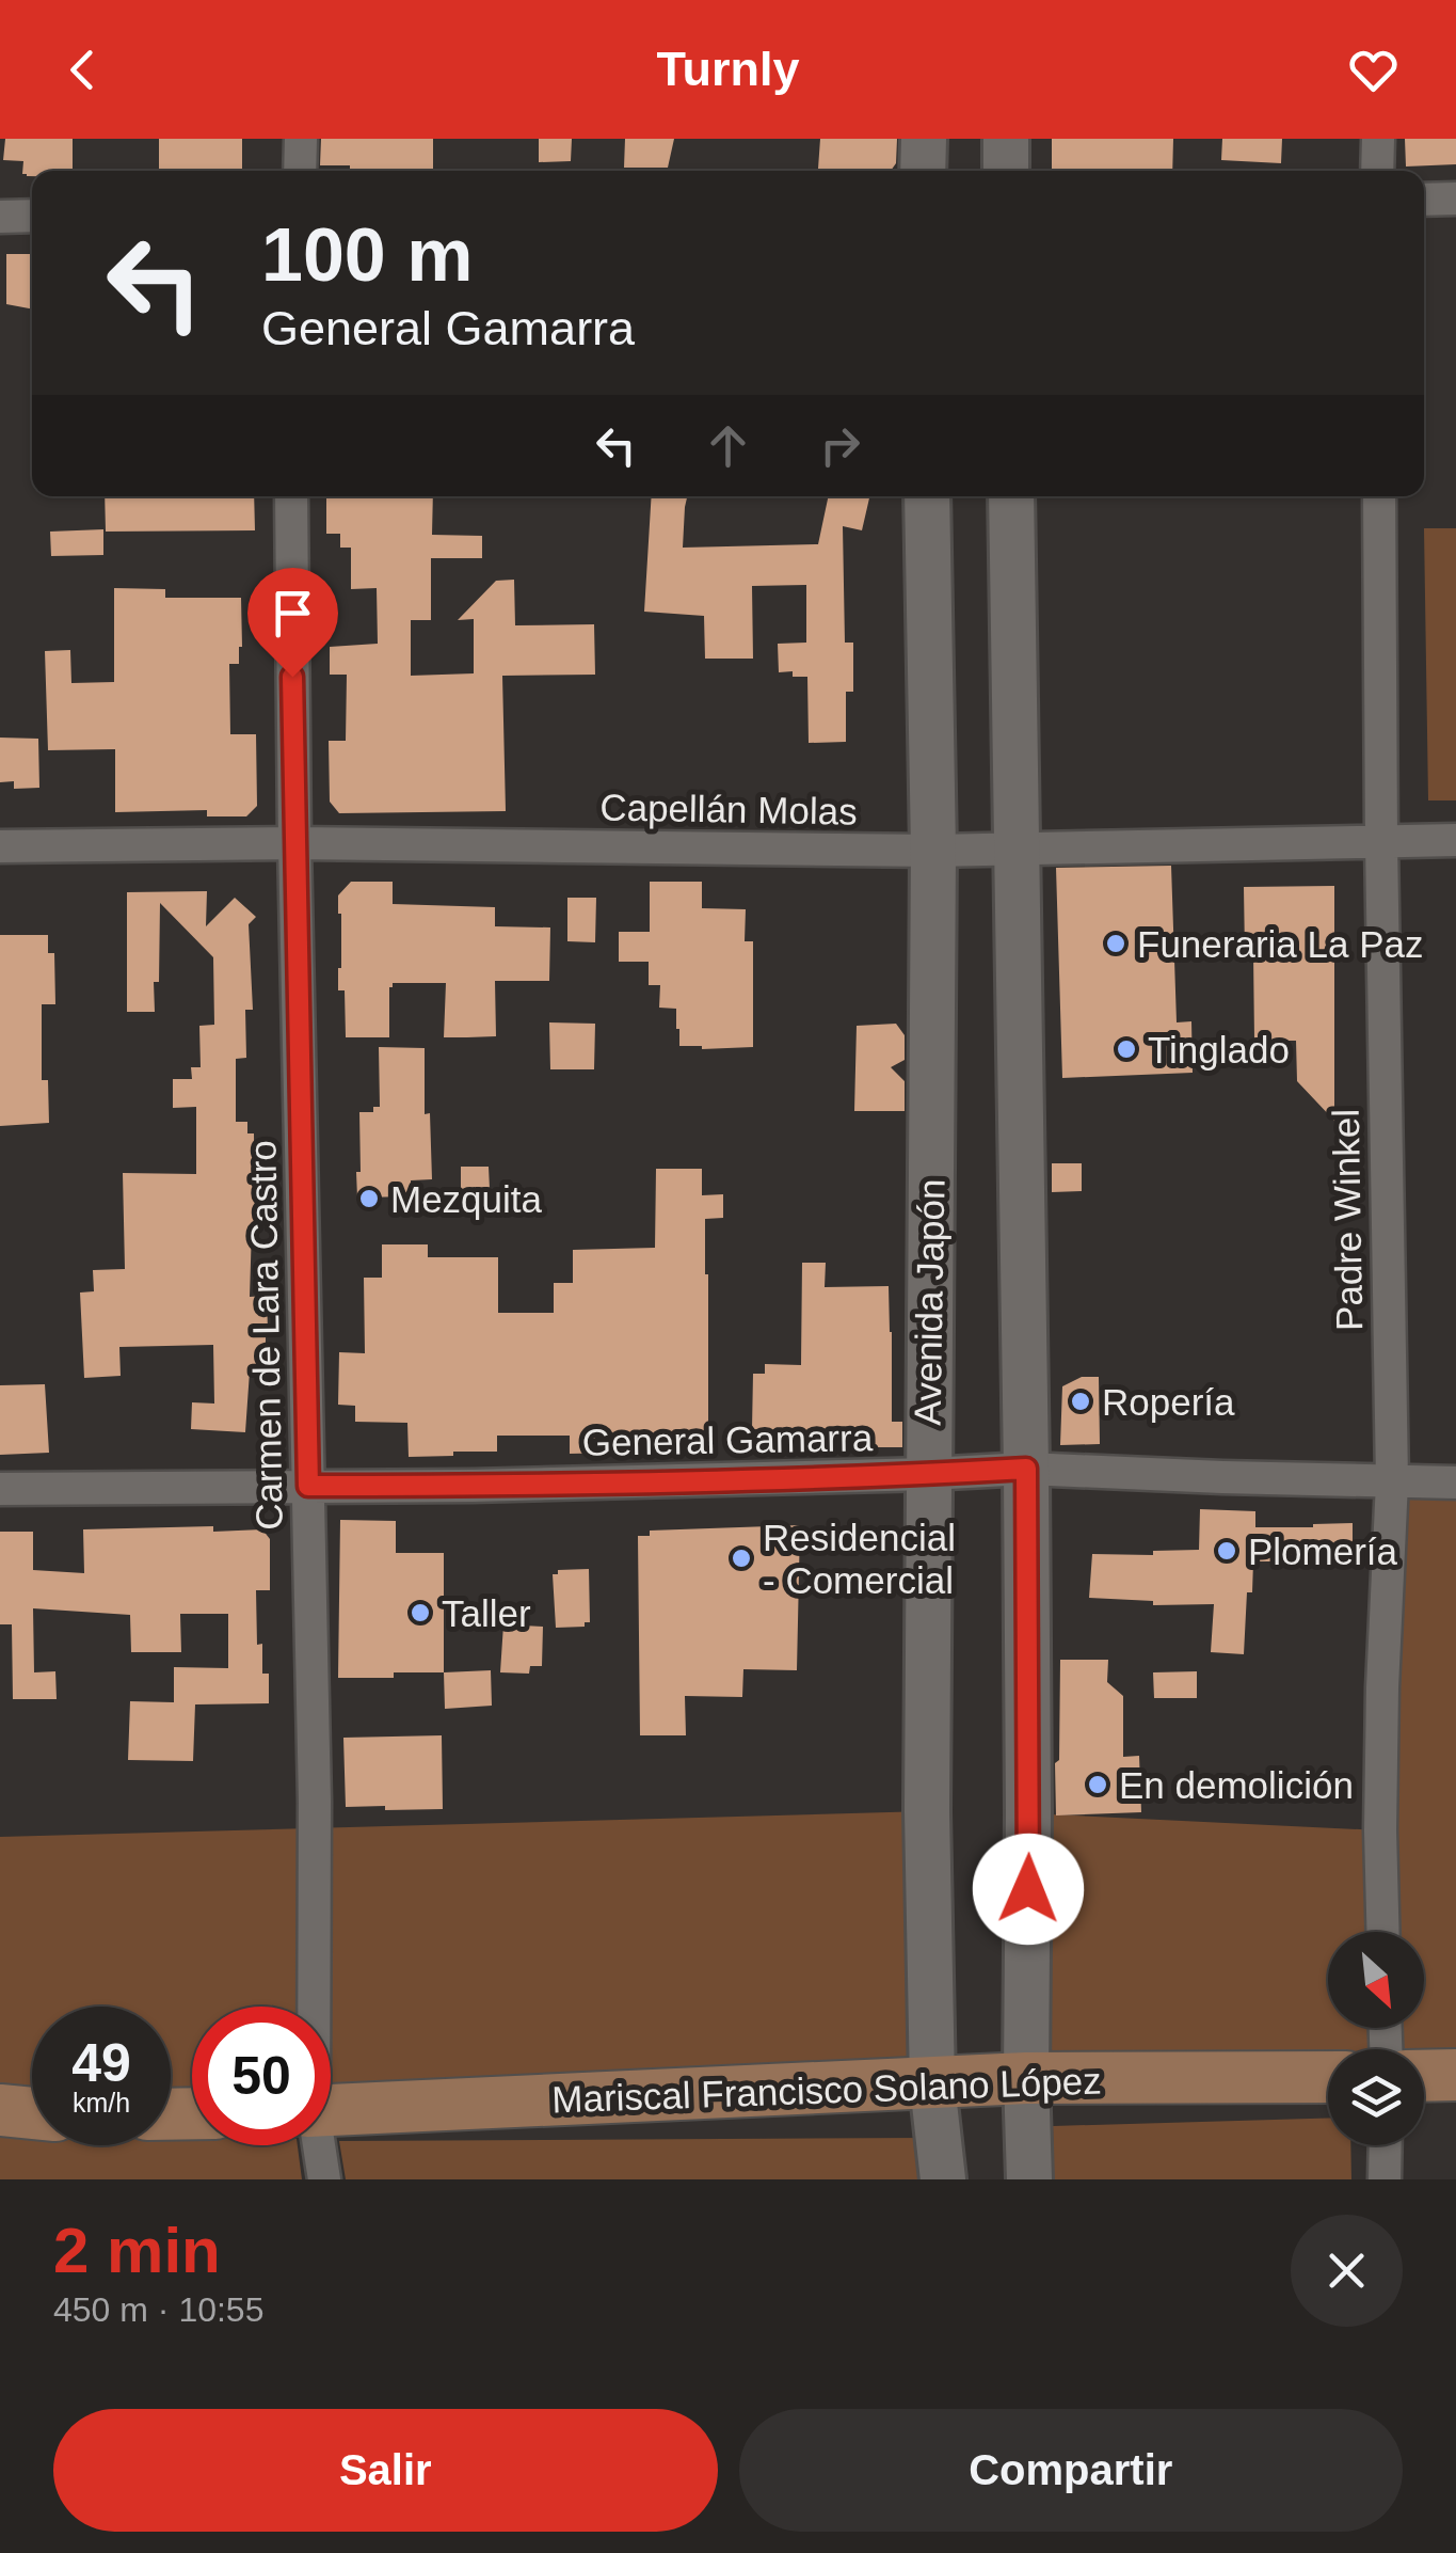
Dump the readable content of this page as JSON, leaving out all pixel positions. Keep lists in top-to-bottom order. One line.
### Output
{"streets":{"main road":["Avenida Japón","Mariscal Francisco Solano López"],"street":["Capellán Molas","Padre Winkel","Carmen de Lara Castro","General Gamarra"]},"crossings":[["Capellán Molas","Padre Winkel"],["Capellán Molas","Avenida Japón"],["Capellán Molas","Carmen de Lara Castro"],["Padre Winkel","General Gamarra"],["Avenida Japón","General Gamarra"],["Avenida Japón","Mariscal Francisco Solano López"],["Carmen de Lara Castro","General Gamarra"]],"places":["Funeraria La Paz","Tinglado","Mezquita","Ropería","Plomería","Residencial - Comercial","Taller","En demolición"],"north":"bottom right","page":{"header":"Turnly","turn":["100 m","General Gamarra"],"speed":"49 km/h","limit":"50","heading":["2 min","450 m · 10:55"],"buttons":["Salir","Compartir"]}}
